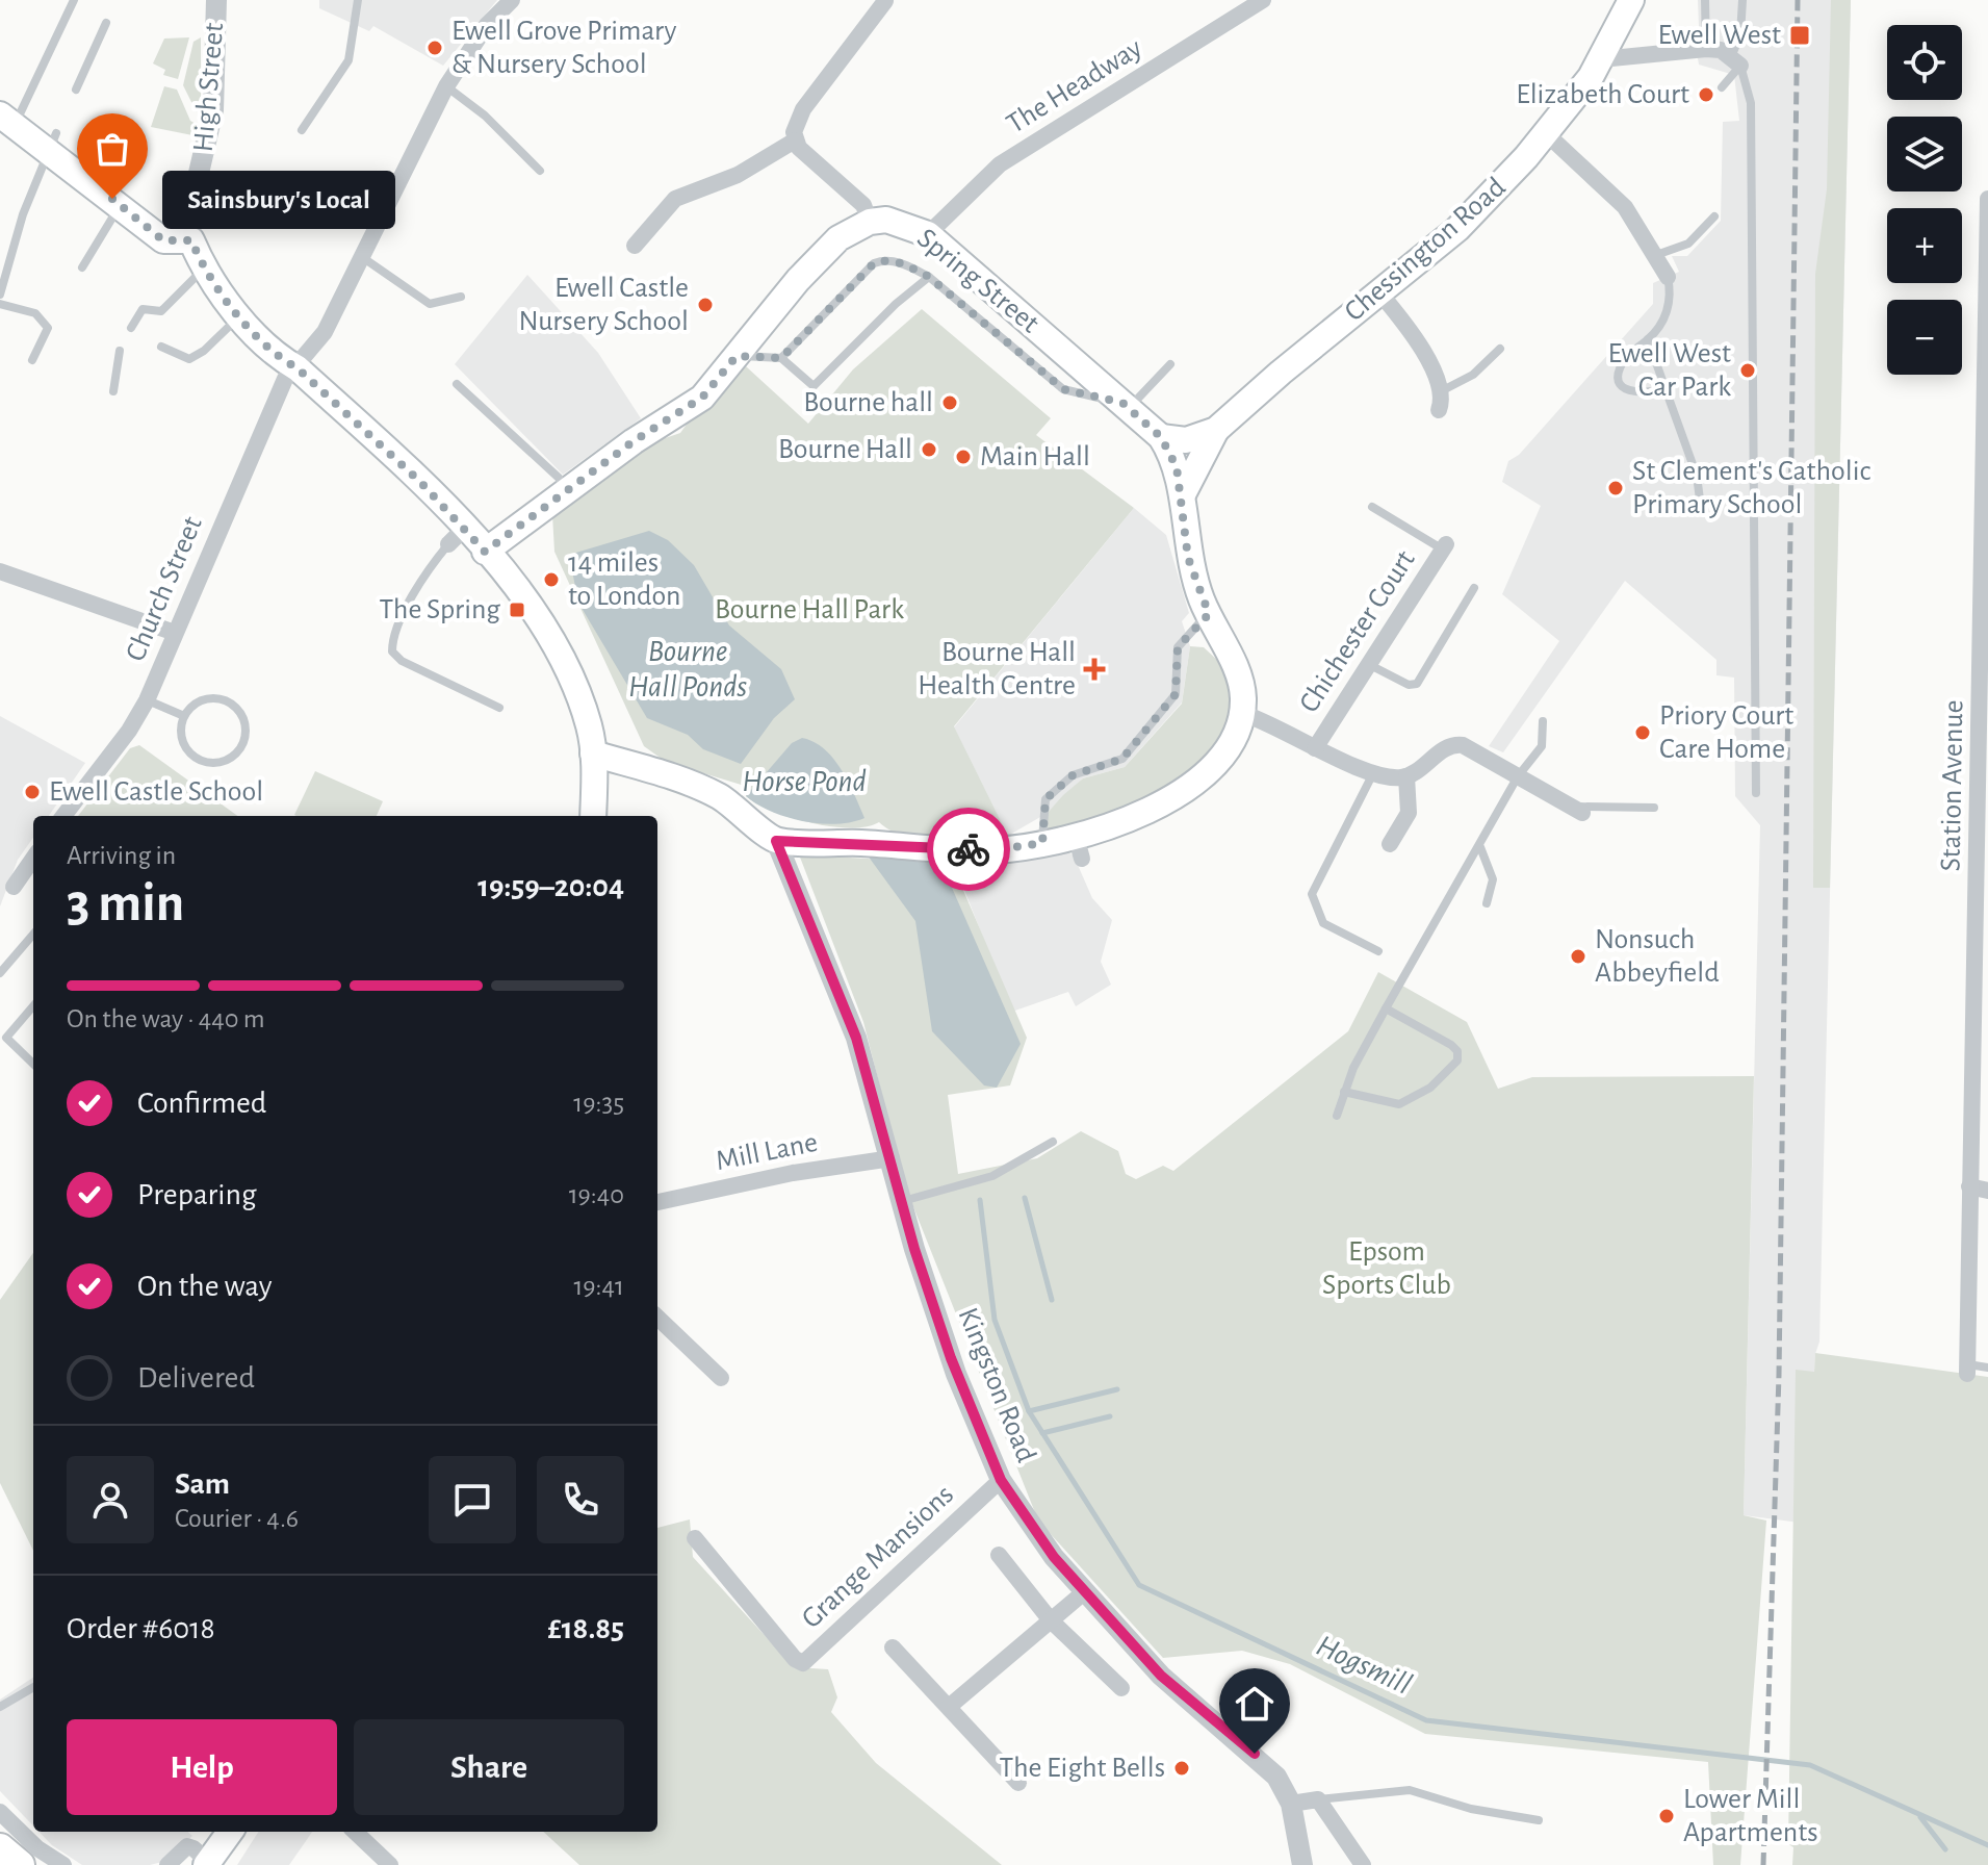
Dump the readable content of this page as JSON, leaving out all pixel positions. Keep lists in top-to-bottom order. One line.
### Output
{"streets":{"main road":["High Street","Chessington Road","Spring Street"],"street":["The Headway","Church Street","Chichester Court","Station Avenue","Mill Lane","Kingston Road","Grange Mansions"]},"crossings":[["The Headway","Spring Street"],["High Street","Church Street"],["Chessington Road","Spring Street"],["Mill Lane","Kingston Road"],["Kingston Road","Grange Mansions"]],"water":["Bourne Hall Ponds","Horse Pond","Hogsmill"],"parks":["Bourne Hall Park","Epsom Sports Club"],"places":{"transit":["Ewell West","The Spring"],"other":["Ewell Grove Primary & Nursery School","Elizabeth Court","Sainsbury's Local","Ewell Castle Nursery School","Ewell West Car Park","Bourne hall","Bourne Hall","Main Hall","St Clement's Catholic Primary School","14 miles to London","Priory Court Care Home","Ewell Castle School","Nonsuch Abbeyfield","The Eight Bells","Lower Mill Apartments"],"health":["Bourne Hall Health Centre"]},"page":{"map_buttons":["+","−"],"bubble":"Sainsbury's Local","heading":["3 min","Arriving in","19:59–20:04"],"panel":["Sam","Courier · 4.6","Order #6018","£18.85"],"bar":"On the way · 440 m","list":[["Confirmed","19:35"],["Preparing","19:40"],["On the way","19:41"],"Delivered"],"buttons":["Help","Share"]}}
